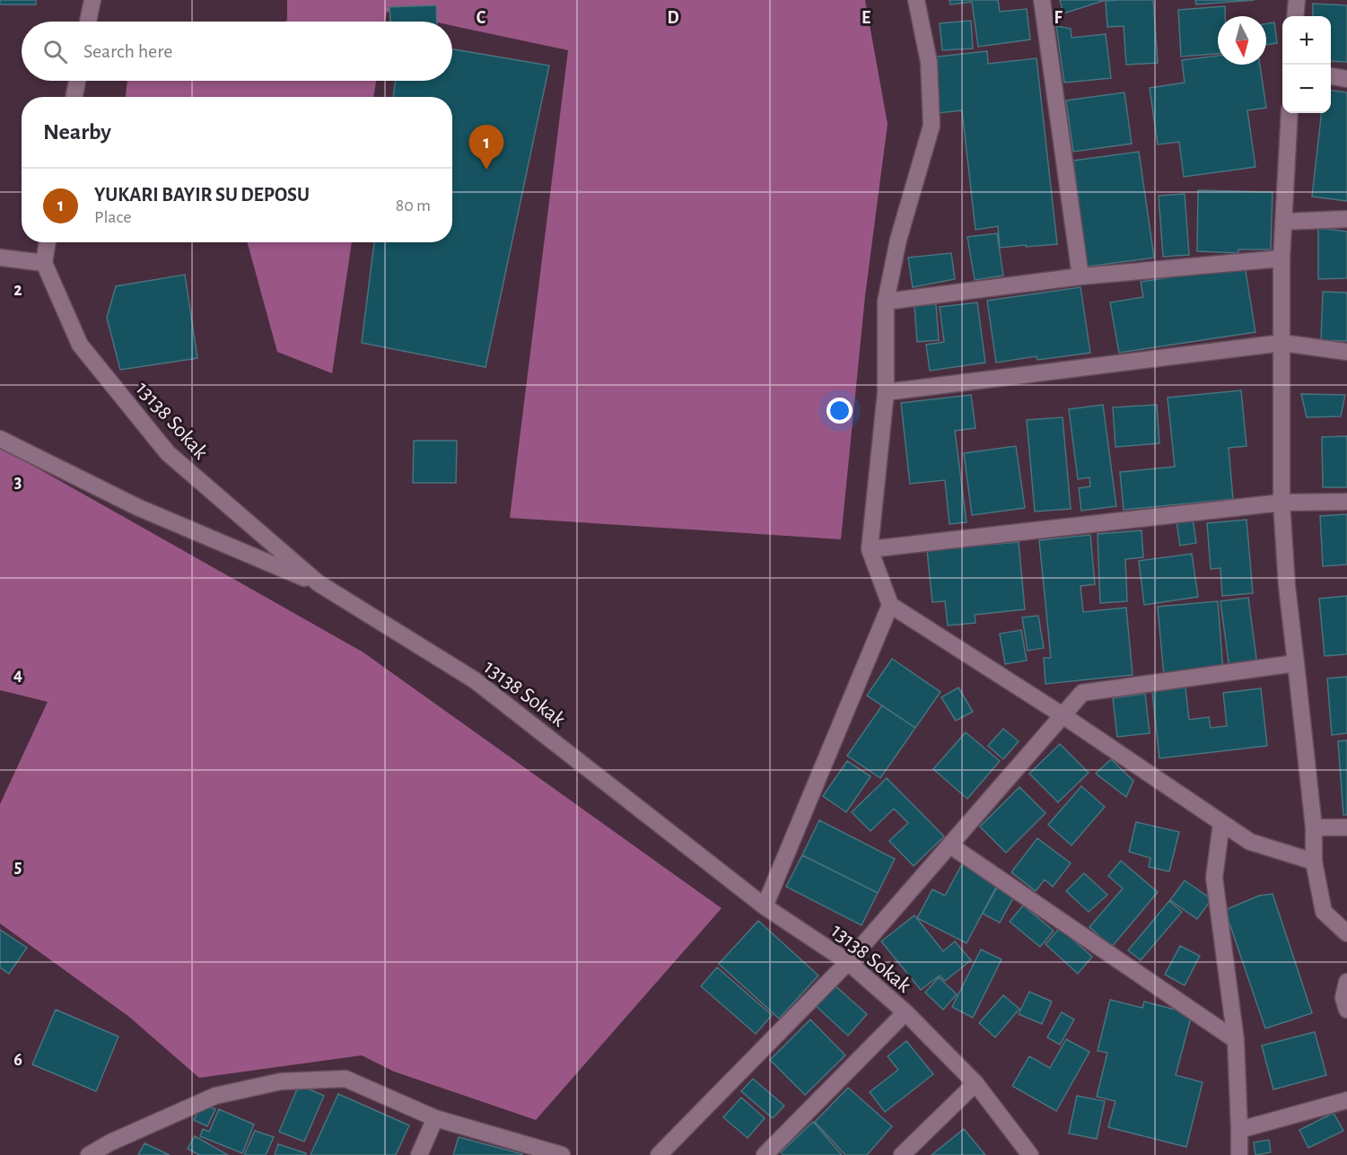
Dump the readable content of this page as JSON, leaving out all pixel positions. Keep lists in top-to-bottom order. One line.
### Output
{"streets":{"street":["13138 Sokak"]},"north":"bottom","page":{"map_buttons":["+","−"],"search":"Search here","heading":"Nearby","pins":"1","list":[{"mark":"1","name":"YUKARI BAYIR SU DEPOSU","note":"Place","value":"80 m"}]},"grid":{"columns":["C","D","E","F"],"rows":["2","3","4","5","6"]}}
